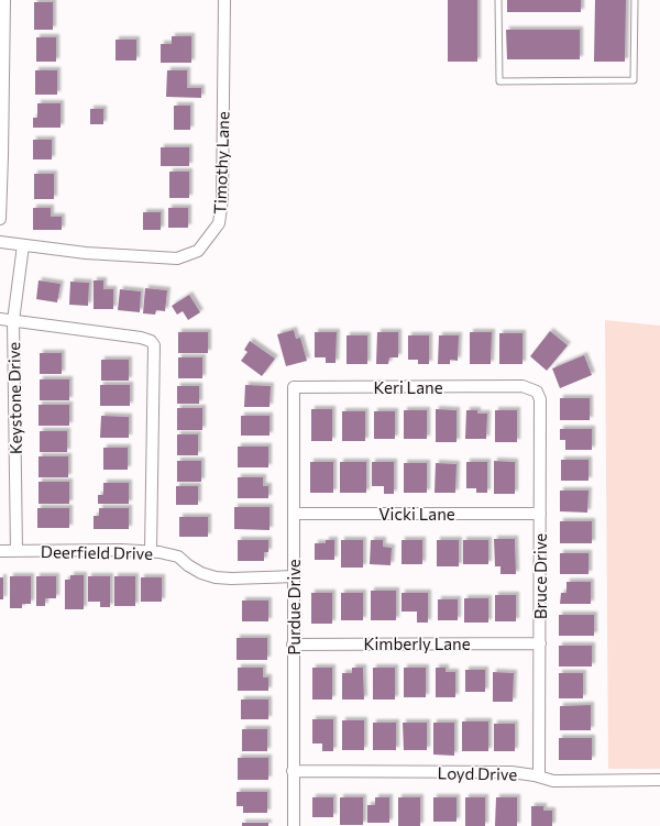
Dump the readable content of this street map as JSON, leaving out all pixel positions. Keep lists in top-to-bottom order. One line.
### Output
{"streets":{"street":["Timothy Lane","Keri Lane","Keystone Drive","Vicki Lane","Deerfield Drive","Bruce Drive","Purdue Drive","Kimberly Lane","Loyd Drive"]},"crossings":[["Timothy Lane","Keystone Drive"],["Keri Lane","Bruce Drive"],["Keri Lane","Purdue Drive"],["Keystone Drive","Deerfield Drive"],["Vicki Lane","Bruce Drive"],["Vicki Lane","Purdue Drive"],["Deerfield Drive","Purdue Drive"],["Bruce Drive","Kimberly Lane"],["Bruce Drive","Loyd Drive"],["Purdue Drive","Kimberly Lane"],["Purdue Drive","Loyd Drive"]]}
